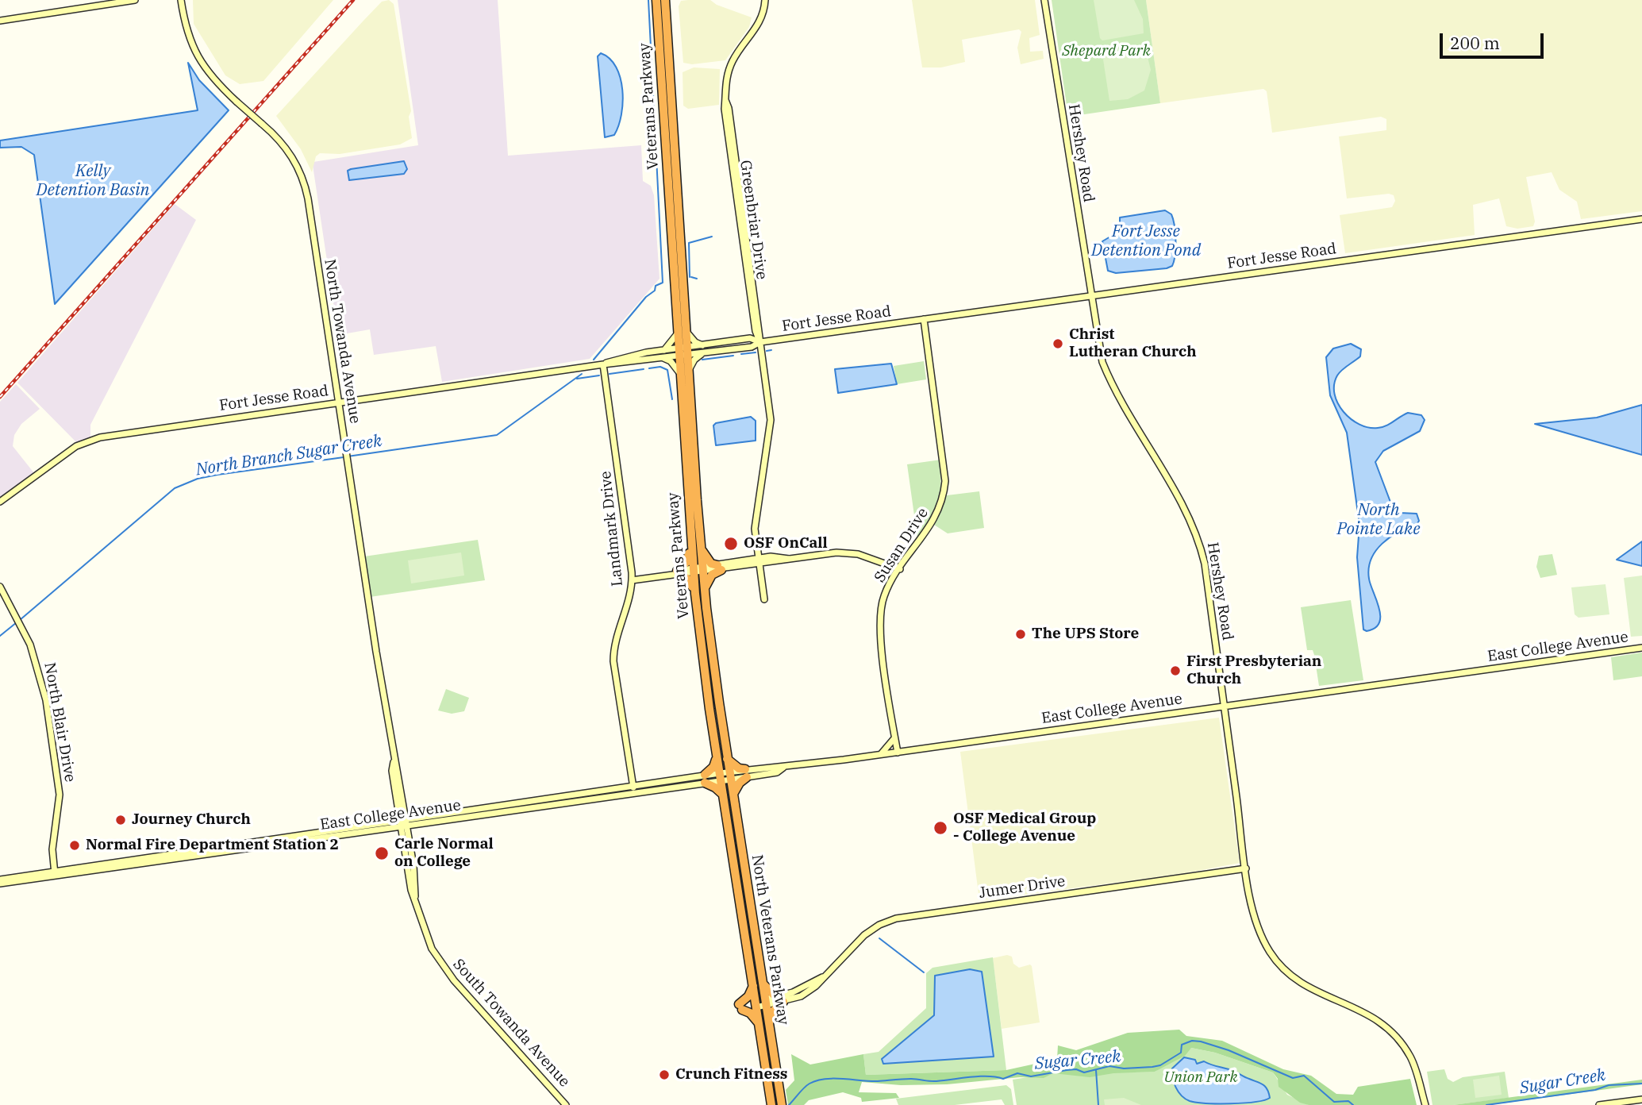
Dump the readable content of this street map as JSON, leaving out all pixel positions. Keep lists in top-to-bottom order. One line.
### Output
{"streets":{"highway":["Veterans Parkway","North Veterans Parkway"],"main road":["Hershey Road","Greenbriar Drive","Fort Jesse Road","North Towanda Avenue","Landmark Drive","Susan Drive","East College Avenue","North Blair Drive","Jumer Drive","South Towanda Avenue"]},"crossings":[["Veterans Parkway","Fort Jesse Road"],["Veterans Parkway","East College Avenue"],["Veterans Parkway","Jumer Drive"],["Veterans Parkway","North Veterans Parkway"],["Hershey Road","Fort Jesse Road"],["Hershey Road","East College Avenue"],["Hershey Road","Jumer Drive"],["Greenbriar Drive","Fort Jesse Road"],["Fort Jesse Road","North Towanda Avenue"],["Fort Jesse Road","Landmark Drive"],["Fort Jesse Road","Susan Drive"],["North Towanda Avenue","East College Avenue"],["North Towanda Avenue","South Towanda Avenue"],["Landmark Drive","East College Avenue"],["Susan Drive","East College Avenue"],["East College Avenue","North Blair Drive"],["East College Avenue","North Veterans Parkway"],["East College Avenue","South Towanda Avenue"],["Jumer Drive","North Veterans Parkway"]],"water":["Kelly Detention Basin","Fort Jesse Detention Pond","North Branch Sugar Creek","North Pointe Lake","Sugar Creek"],"parks":["Shepard Park","Union Park"],"places":["Christ Lutheran Church","OSF OnCall","The UPS Store","First Presbyterian Church","Journey Church","OSF Medical Group - College Avenue","Normal Fire Department Station 2","Carle Normal on College","Crunch Fitness"],"scale_bar":"200 m"}
